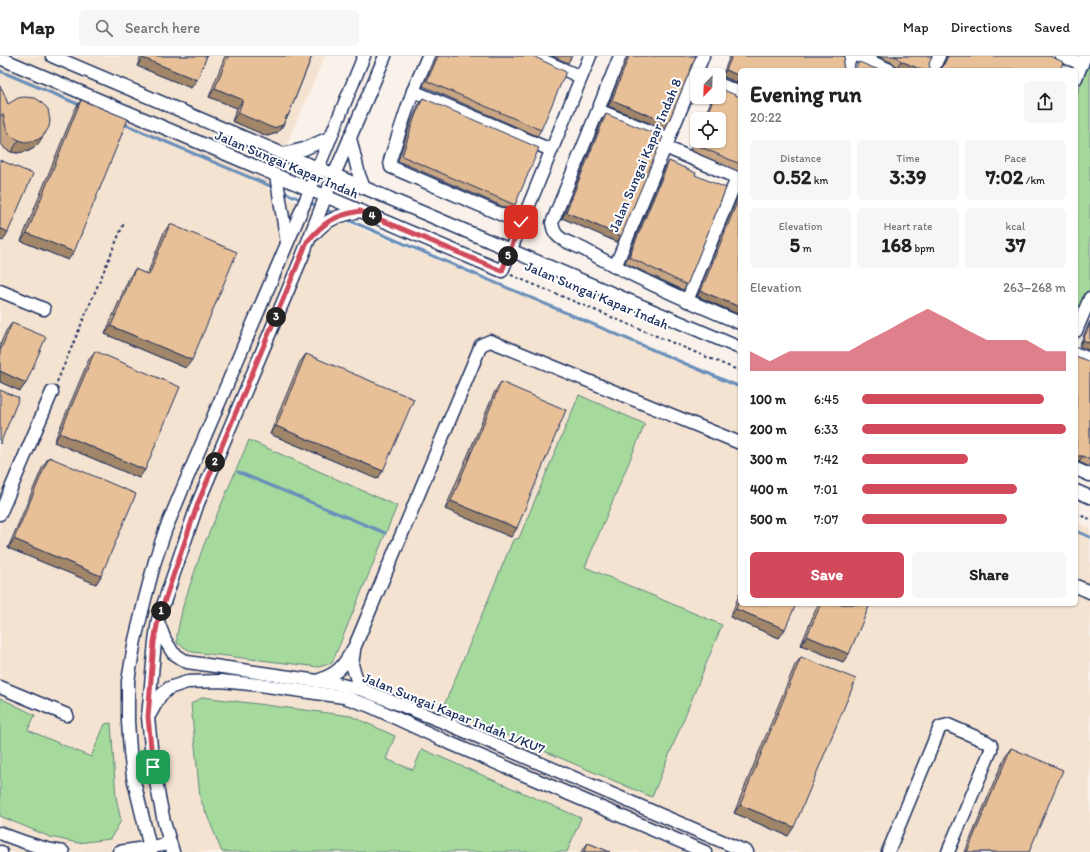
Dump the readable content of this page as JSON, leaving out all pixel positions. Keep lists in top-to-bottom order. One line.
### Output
{"streets":{"street":["Jalan Sungai Kapar Indah 8","Jalan Sungai Kapar Indah","Jalan Sungai Kapar Indah 1/KU7"]},"north":"bottom left","page":{"header":"Map","search":"Search here","nav":["Map","Directions","Saved"],"heading":["Evening run","20:22"],"stats":[["Distance","0.52 km"],["Time","3:39"],["Pace","7:02 /km"],["Elevation","5 m"],["Heart rate","168 bpm"],["kcal","37"]],"pins":["4","5","3","2","1"],"chart":["Elevation","263–268 m"],"list":[{"name":"100 m","note":"6:45"},{"name":"200 m","note":"6:33"},{"name":"300 m","note":"7:42"},{"name":"400 m","note":"7:01"},{"name":"500 m","note":"7:07"}],"buttons":["Save","Share"]}}
